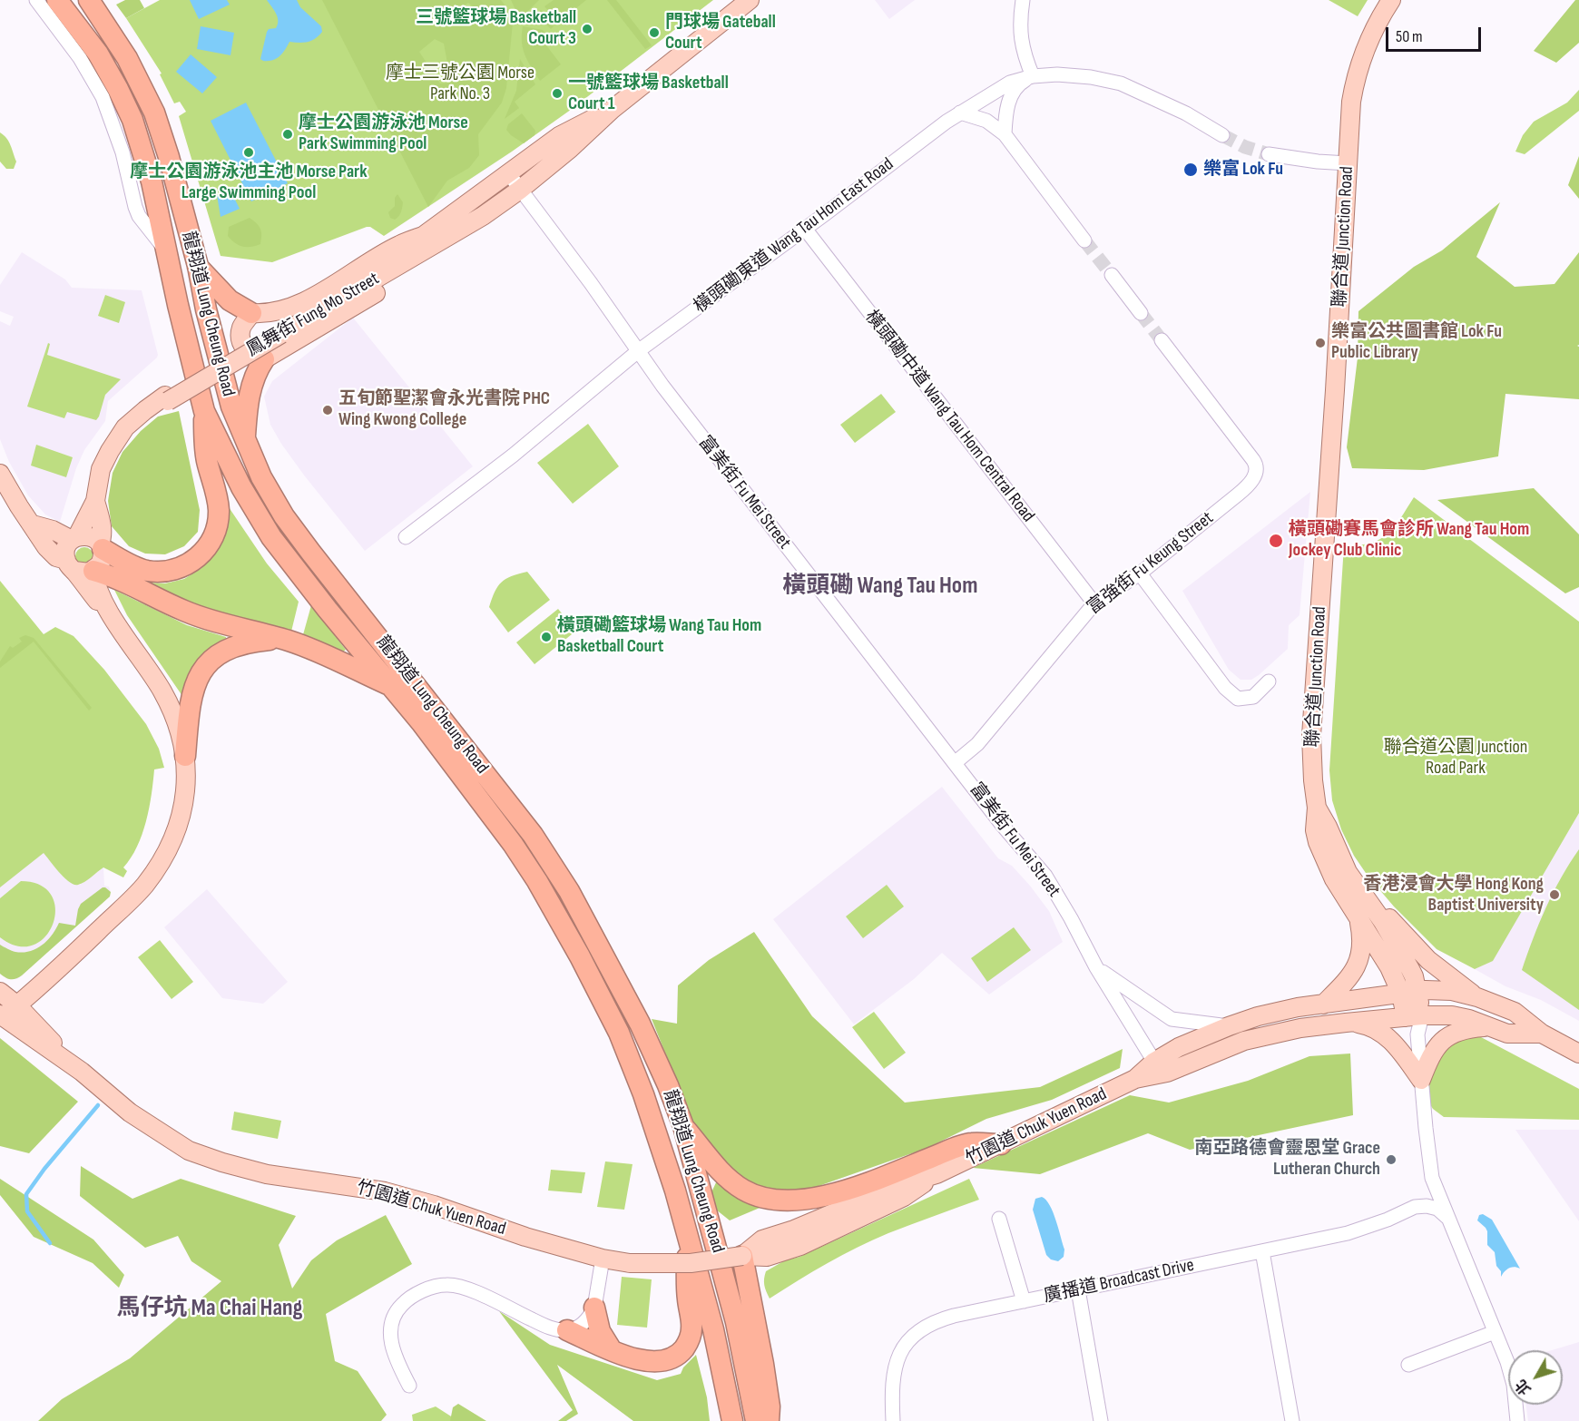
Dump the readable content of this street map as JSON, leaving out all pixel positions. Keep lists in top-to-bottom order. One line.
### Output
{"streets":{"highway":["龍翔道 Lung Cheung Road"],"main road":["聯合道 Junction Road","鳳舞街 Fung Mo Street","竹園道 Chuk Yuen Road"],"street":["橫頭磡東道 Wang Tau Hom East Road","橫頭磡中道 Wang Tau Hom Central Road","富美街 Fu Mei Street","富強街 Fu Keung Street","廣播道 Broadcast Drive"]},"crossings":[["橫頭磡東道 Wang Tau Hom East Road","橫頭磡中道 Wang Tau Hom Central Road"],["橫頭磡東道 Wang Tau Hom East Road","富美街 Fu Mei Street"],["聯合道 Junction Road","竹園道 Chuk Yuen Road"],["鳳舞街 Fung Mo Street","富美街 Fu Mei Street"],["橫頭磡中道 Wang Tau Hom Central Road","富強街 Fu Keung Street"],["富美街 Fu Mei Street","富強街 Fu Keung Street"],["富美街 Fu Mei Street","竹園道 Chuk Yuen Road"]],"districts":["橫頭磡 Wang Tau Hom","馬仔坑 Ma Chai Hang"],"parks":["摩士三號公園 Morse Park No. 3","聯合道公園 Junction Road Park"],"places":["三號籃球場 Basketball Court 3","門球場 Gateball Court","一號籃球場 Basketball Court 1","摩士公園游泳池 Morse Park Swimming Pool","摩士公園游泳池主池 Morse Park Large Swimming Pool","樂富 Lok Fu","樂富公共圖書館 Lok Fu Public Library","五旬節聖潔會永光書院 PHC Wing Kwong College","橫頭磡賽馬會診所 Wang Tau Hom Jockey Club Clinic","橫頭磡籃球場 Wang Tau Hom Basketball Court","香港浸會大學 Hong Kong Baptist University","南亞路德會靈恩堂 Grace Lutheran Church"],"scale_bar":"50 m","north":"bottom left"}
